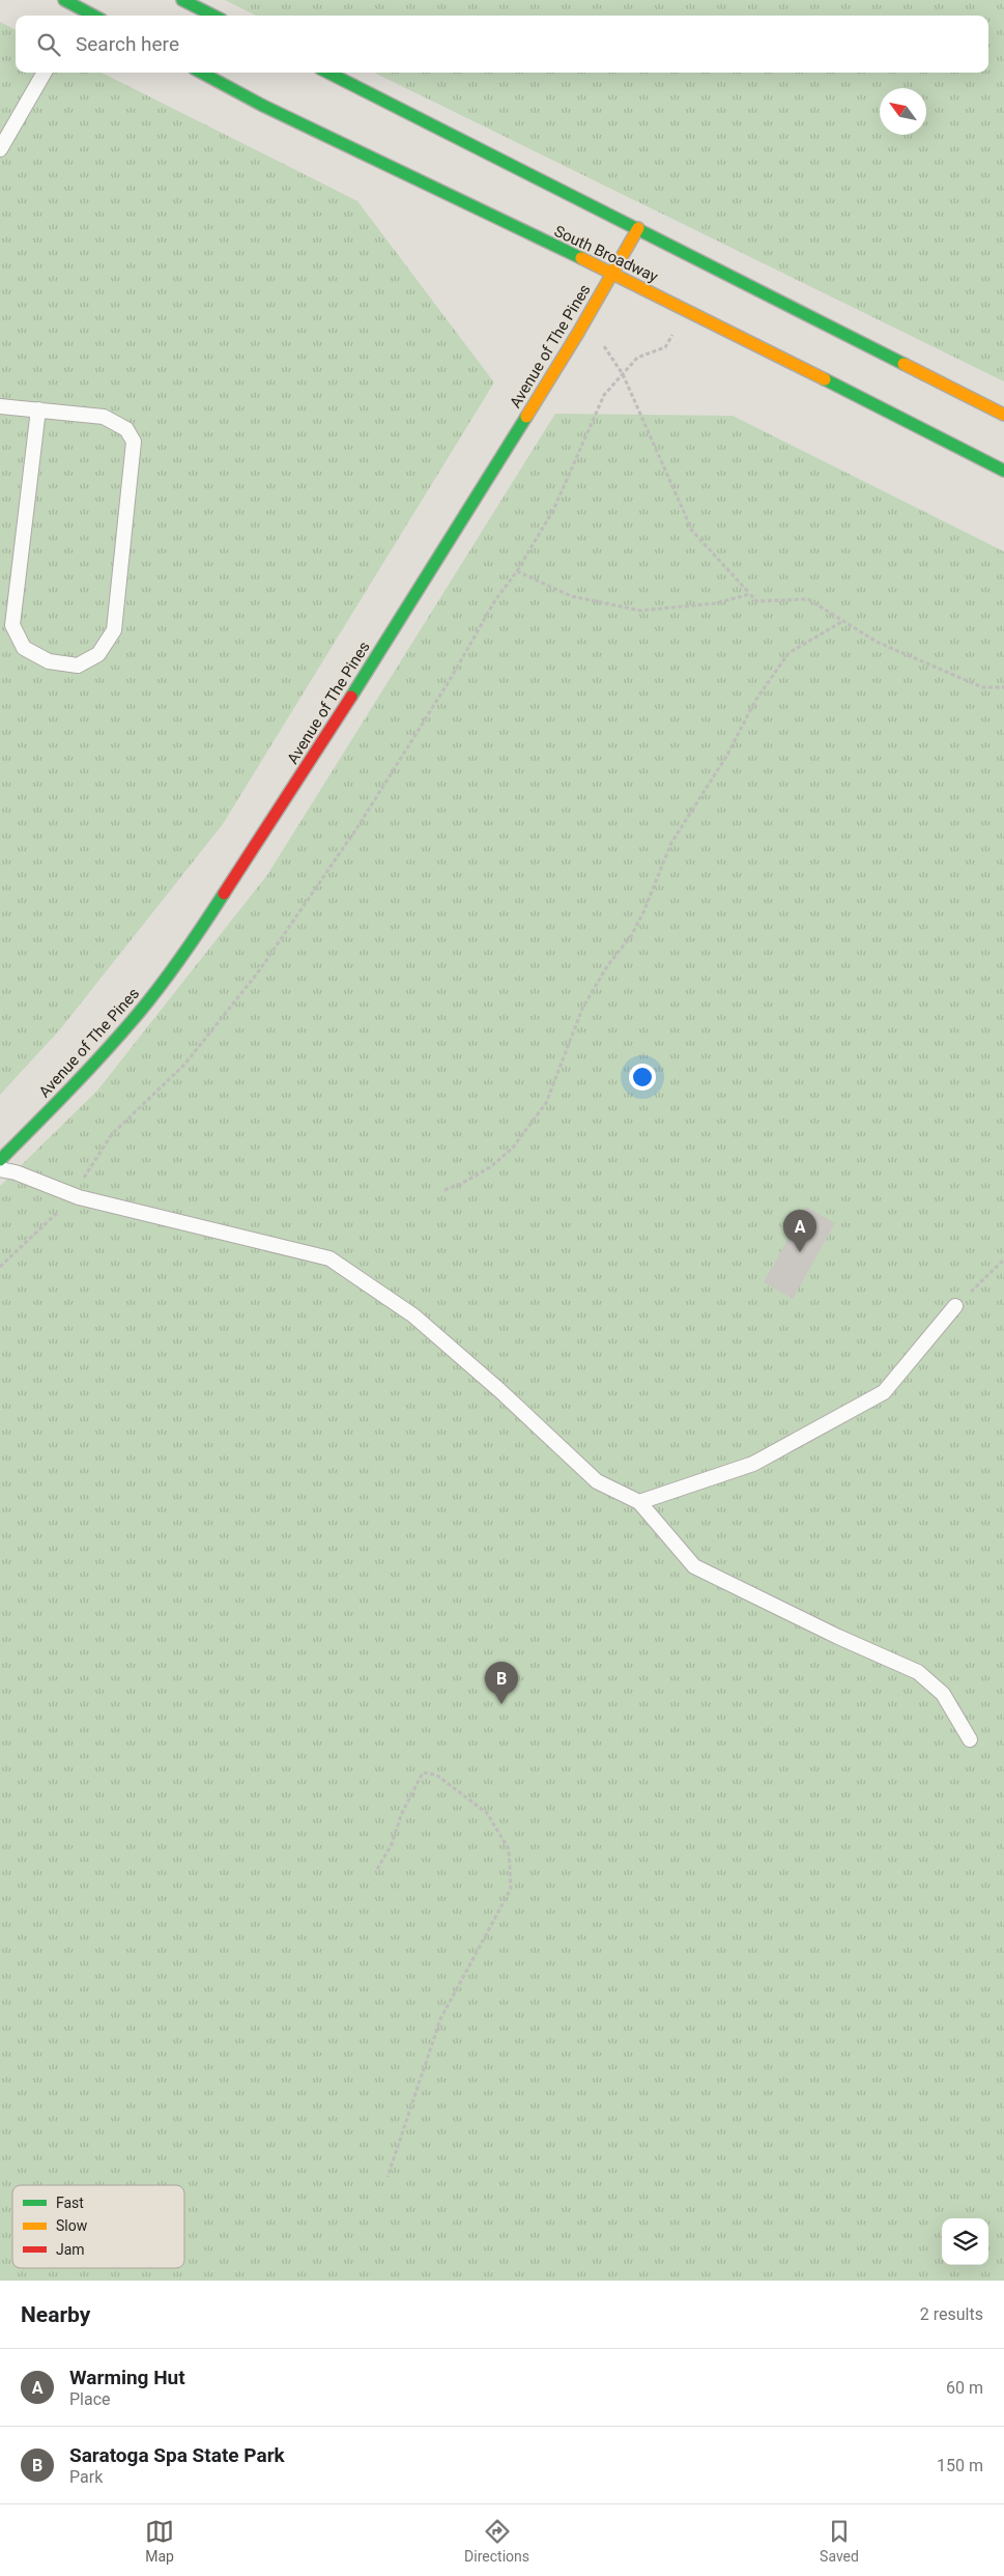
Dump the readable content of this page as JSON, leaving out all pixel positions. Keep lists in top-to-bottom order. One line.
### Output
{"streets":{"main road":["South Broadway","Avenue of The Pines"]},"crossings":[["South Broadway","Avenue of The Pines"]],"legend":["Fast","Slow","Jam"],"north":"top left","page":{"search":"Search here","pins":["A","B"],"heading":["Nearby","2 results"],"list":[{"mark":"A","name":"Warming Hut","note":"Place","value":"60 m"},{"mark":"B","name":"Saratoga Spa State Park","note":"Park","value":"150 m"}],"nav":["Map","Directions","Saved"]}}
